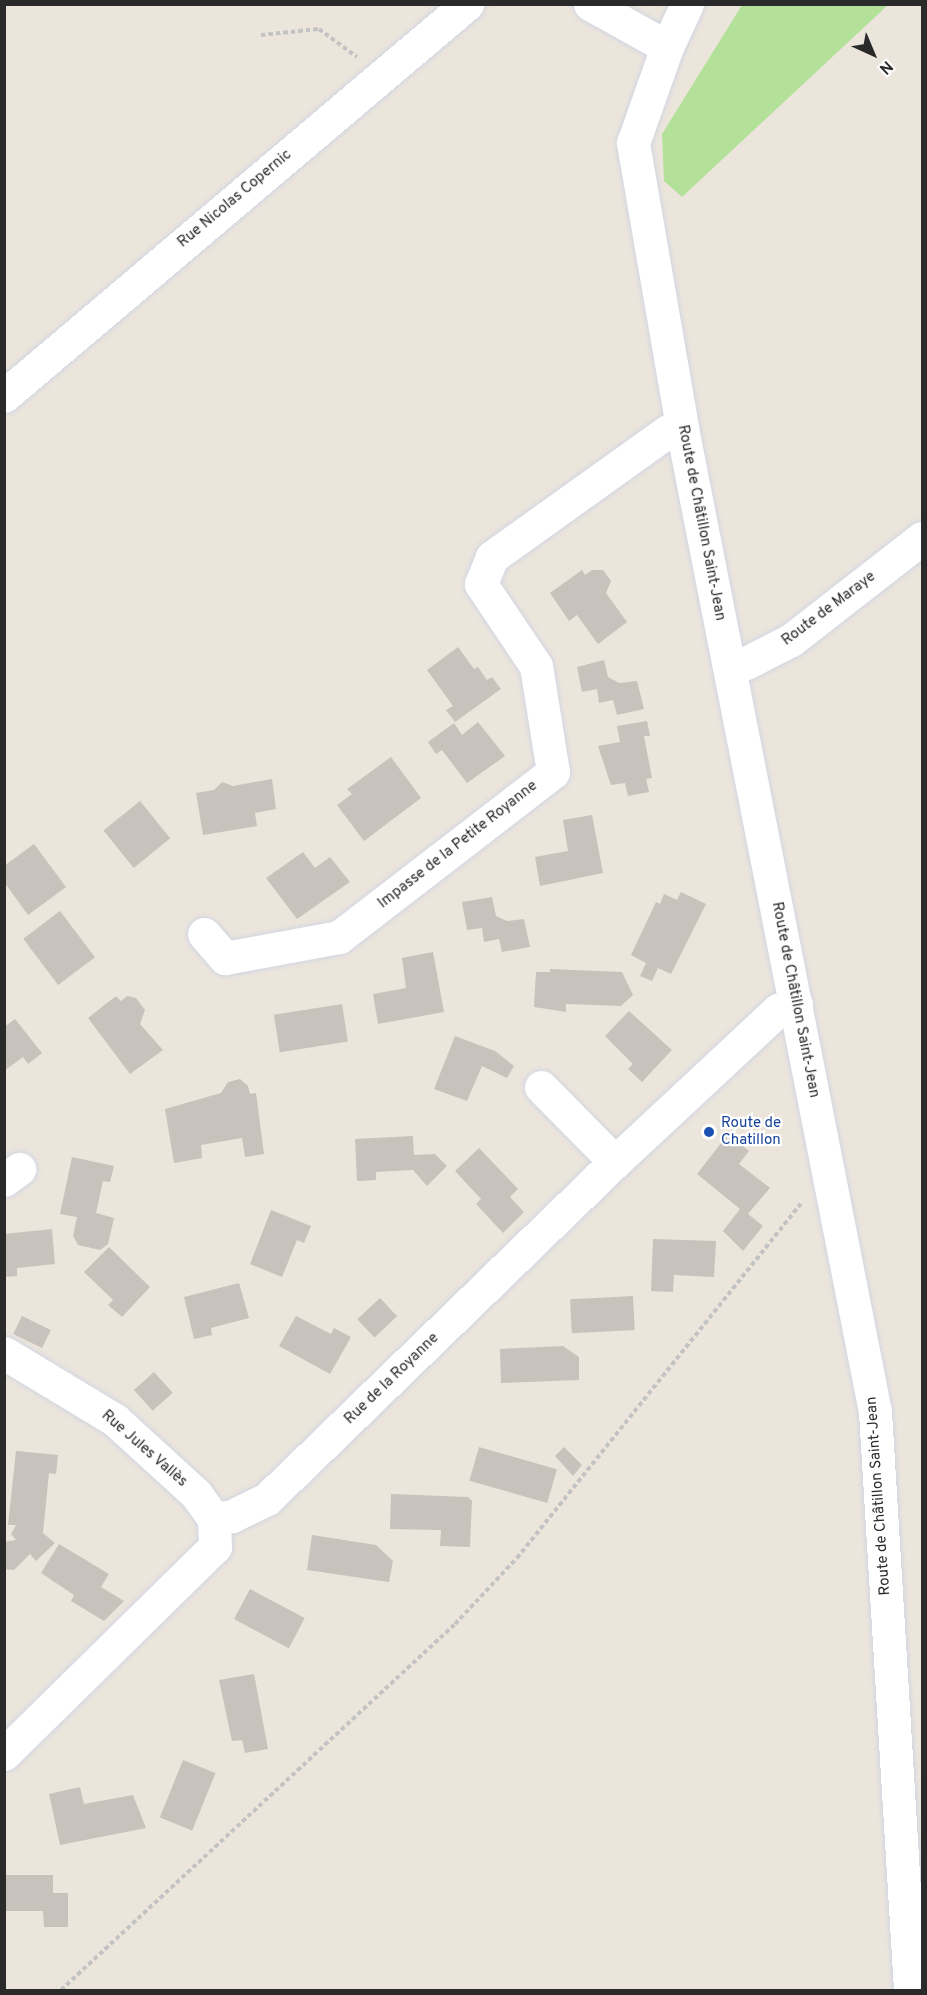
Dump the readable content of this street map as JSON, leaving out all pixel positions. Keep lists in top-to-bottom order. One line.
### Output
{"streets":{"street":["Rue Nicolas Copernic","Route de Châtillon Saint-Jean","Route de Maraye","Impasse de la Petite Royanne","Rue de la Royanne","Rue Jules Vallès"]},"crossings":[["Route de Châtillon Saint-Jean","Route de Maraye"],["Route de Châtillon Saint-Jean","Impasse de la Petite Royanne"],["Route de Châtillon Saint-Jean","Rue de la Royanne"],["Rue de la Royanne","Rue Jules Vallès"]],"places":["Route de Chatillon"],"north":"bottom right"}
